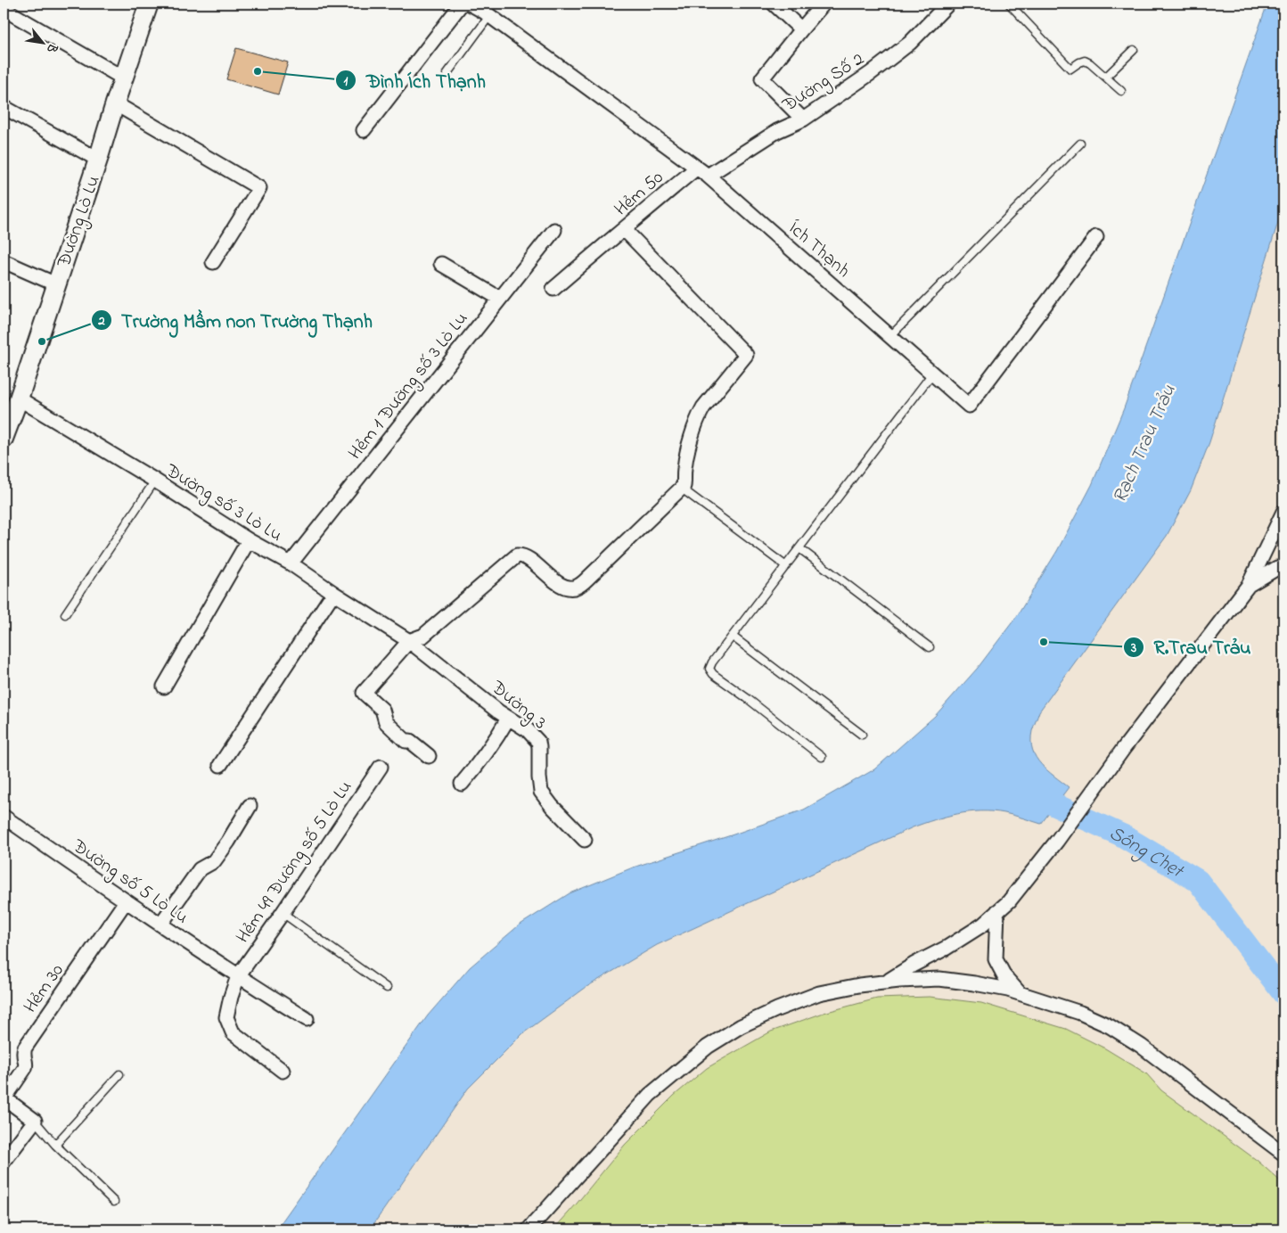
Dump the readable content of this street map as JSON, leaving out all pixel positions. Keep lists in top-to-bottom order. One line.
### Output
{"streets":{"street":["Đường Số 2","Hẻm 50","Đường Lò Lu","Ích Thạnh","Hẻm 1 Đường số 3 Lò Lu","Đường số 3 Lò Lu","Đường 3","Hẻm 49 Đường số 5 Lò Lu","Đường số 5 Lò Lu","Hẻm 30"]},"crossings":[["Đường Số 2","Ích Thạnh"],["Hẻm 50","Ích Thạnh"],["Đường Lò Lu","Đường số 3 Lò Lu"],["Hẻm 1 Đường số 3 Lò Lu","Đường số 3 Lò Lu"],["Đường số 3 Lò Lu","Đường 3"],["Hẻm 49 Đường số 5 Lò Lu","Đường số 5 Lò Lu"],["Đường số 5 Lò Lu","Hẻm 30"]],"water":["Rạch Trau Trảu","Sông Chẹt"],"places":["Đình Ích Thạnh","Trường Mầm non Trường Thạnh","R.Trau Trảu"],"north":"bottom right"}
